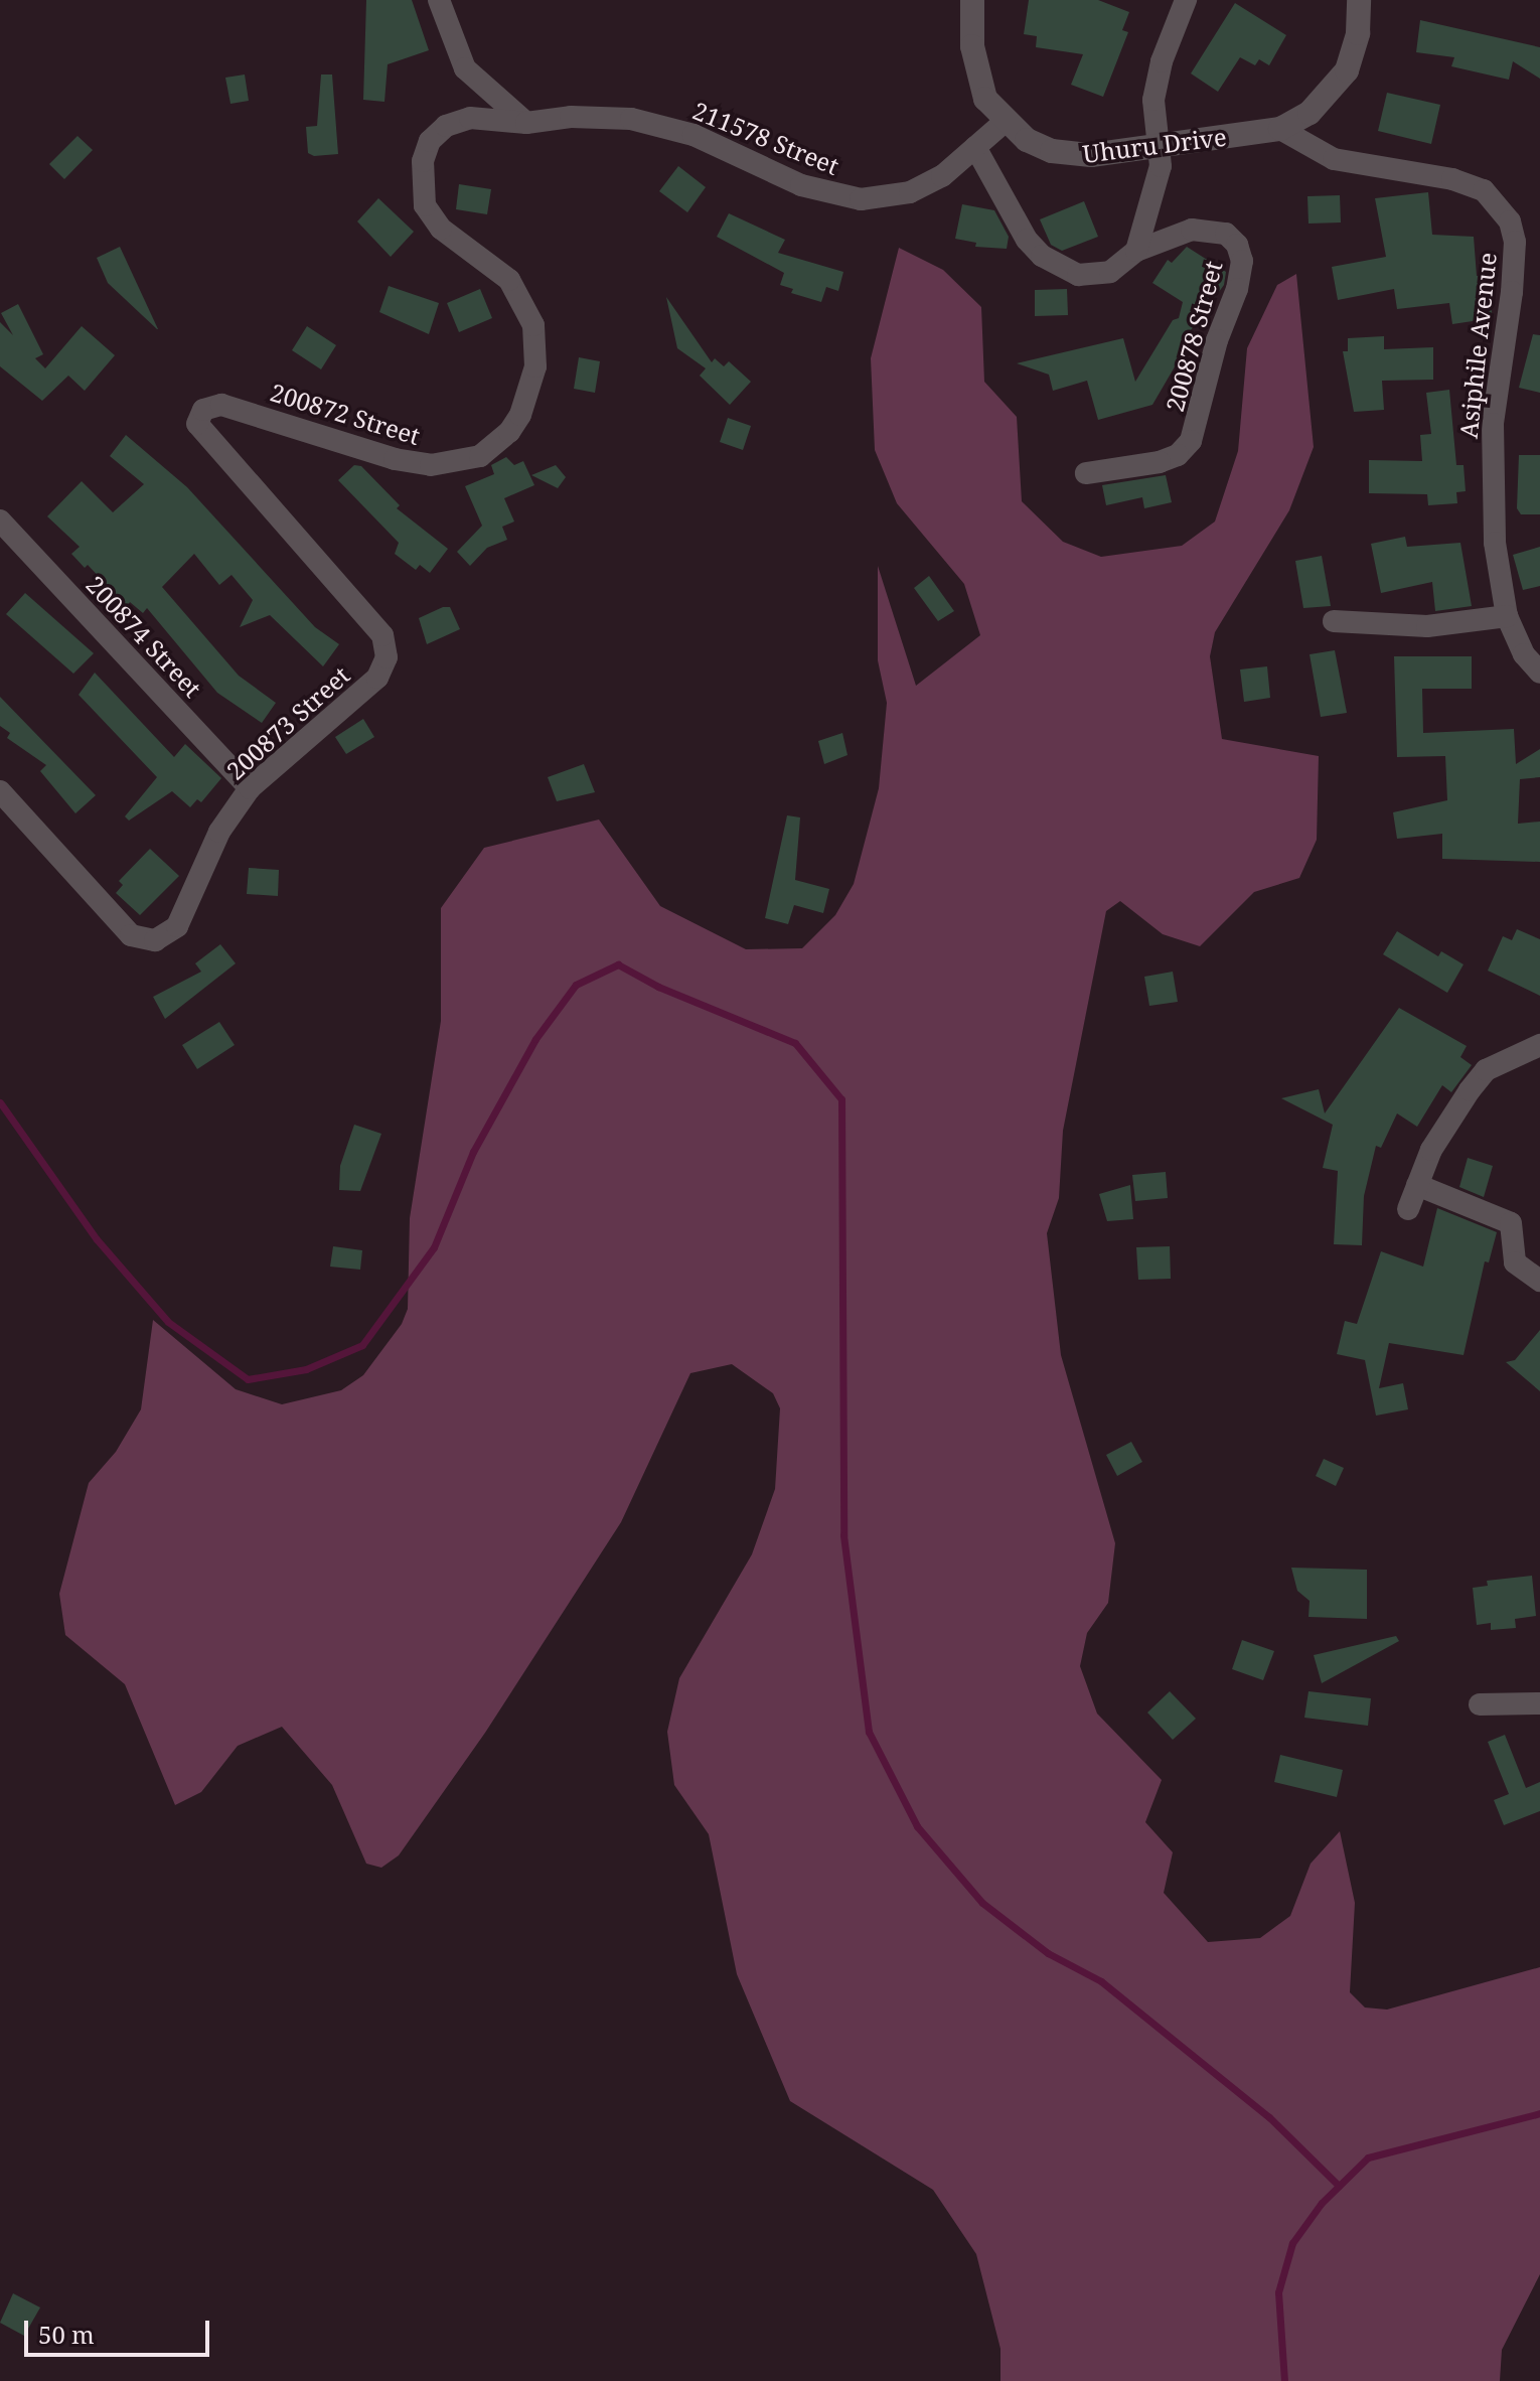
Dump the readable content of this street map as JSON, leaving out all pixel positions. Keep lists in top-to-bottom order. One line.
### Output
{"streets":{"street":["211578 Street","Uhuru Drive","200878 Street","Asiphile Avenue","200872 Street","200874 Street","200873 Street"]},"crossings":[["211578 Street","Uhuru Drive"],["211578 Street","200872 Street"],["Uhuru Drive","Asiphile Avenue"],["200872 Street","200873 Street"],["200874 Street","200873 Street"]],"scale_bar":"50 m"}
